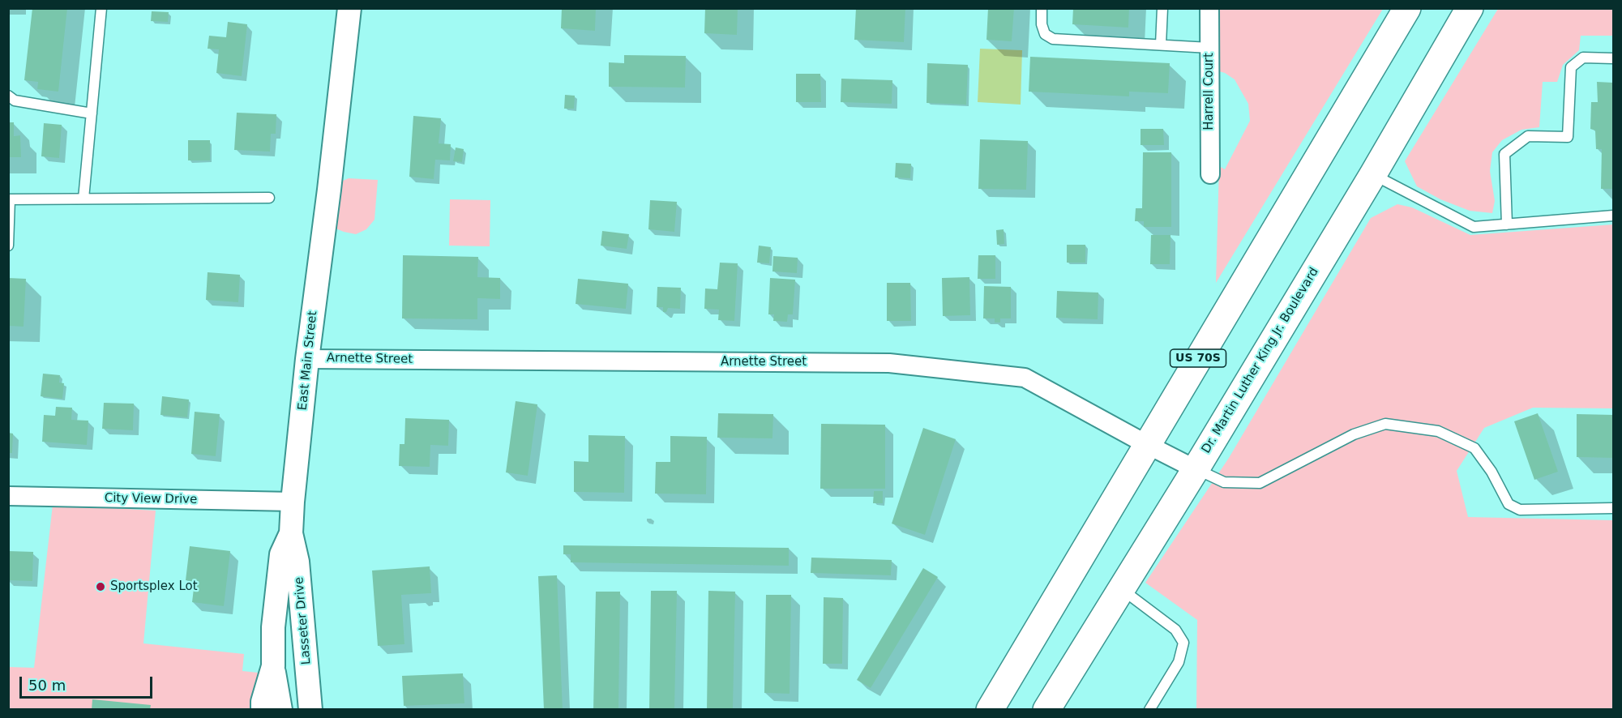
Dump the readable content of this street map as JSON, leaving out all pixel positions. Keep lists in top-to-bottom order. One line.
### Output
{"streets":{"main road":["US 70S","Dr. Martin Luther King Jr. Boulevard"],"street":["Harrell Court","Arnette Street","East Main Street","City View Drive","Lasseter Drive"]},"crossings":[["US 70S","Arnette Street"],["Arnette Street","East Main Street"],["Arnette Street","Dr. Martin Luther King Jr. Boulevard"],["East Main Street","City View Drive"],["East Main Street","Lasseter Drive"]],"places":["Sportsplex Lot"],"scale_bar":"50 m"}
